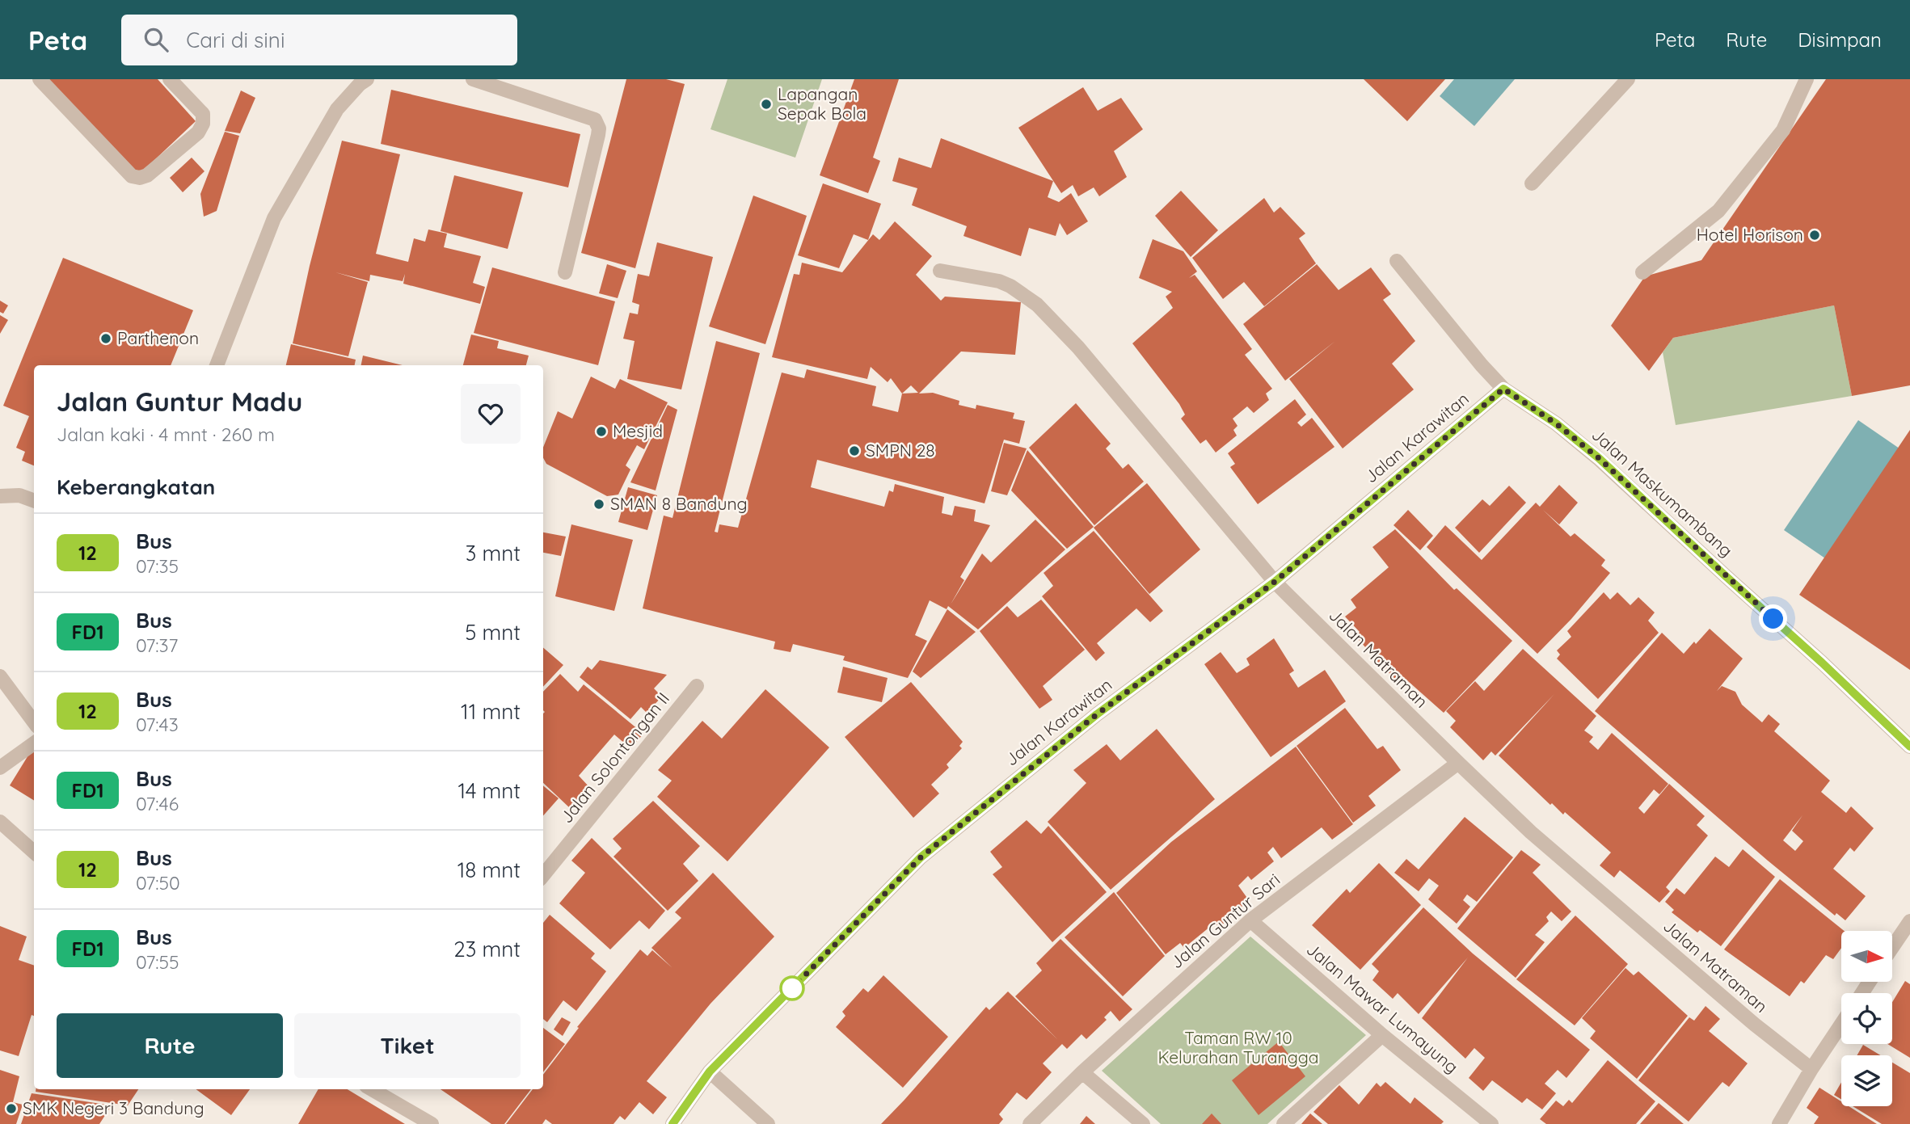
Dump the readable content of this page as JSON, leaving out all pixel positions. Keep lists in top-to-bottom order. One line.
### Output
{"streets":{"street":["Jalan Karawitan","Jalan Maskumambang","Jalan Matraman","Jalan Solontongan II","Jalan Guntur Sari","Jalan Mawar Lumayung"]},"crossings":[["Jalan Karawitan","Jalan Maskumambang"],["Jalan Karawitan","Jalan Matraman"],["Jalan Matraman","Jalan Guntur Sari"],["Jalan Guntur Sari","Jalan Mawar Lumayung"]],"parks":["Taman RW 10 Kelurahan Turangga"],"places":["Lapangan Sepak Bola","Hotel Horison","Parthenon","Mesjid","SMPN 28","SMAN 8 Bandung","SMK Negeri 3 Bandung"],"lines":["bus line 12"],"north":"right","page":{"header":"Peta","search":"Cari di sini","nav":["Peta","Rute","Disimpan"],"heading":[["Jalan Guntur Madu","Jalan kaki · 4 mnt · 260 m"],"Keberangkatan"],"list":[{"mark":"12","name":"Bus","note":"07:35","value":"3 mnt"},{"mark":"FD1","name":"Bus","note":"07:37","value":"5 mnt"},{"mark":"12","name":"Bus","note":"07:43","value":"11 mnt"},{"mark":"FD1","name":"Bus","note":"07:46","value":"14 mnt"},{"mark":"12","name":"Bus","note":"07:50","value":"18 mnt"},{"mark":"FD1","name":"Bus","note":"07:55","value":"23 mnt"}],"buttons":["Rute","Tiket"]}}
